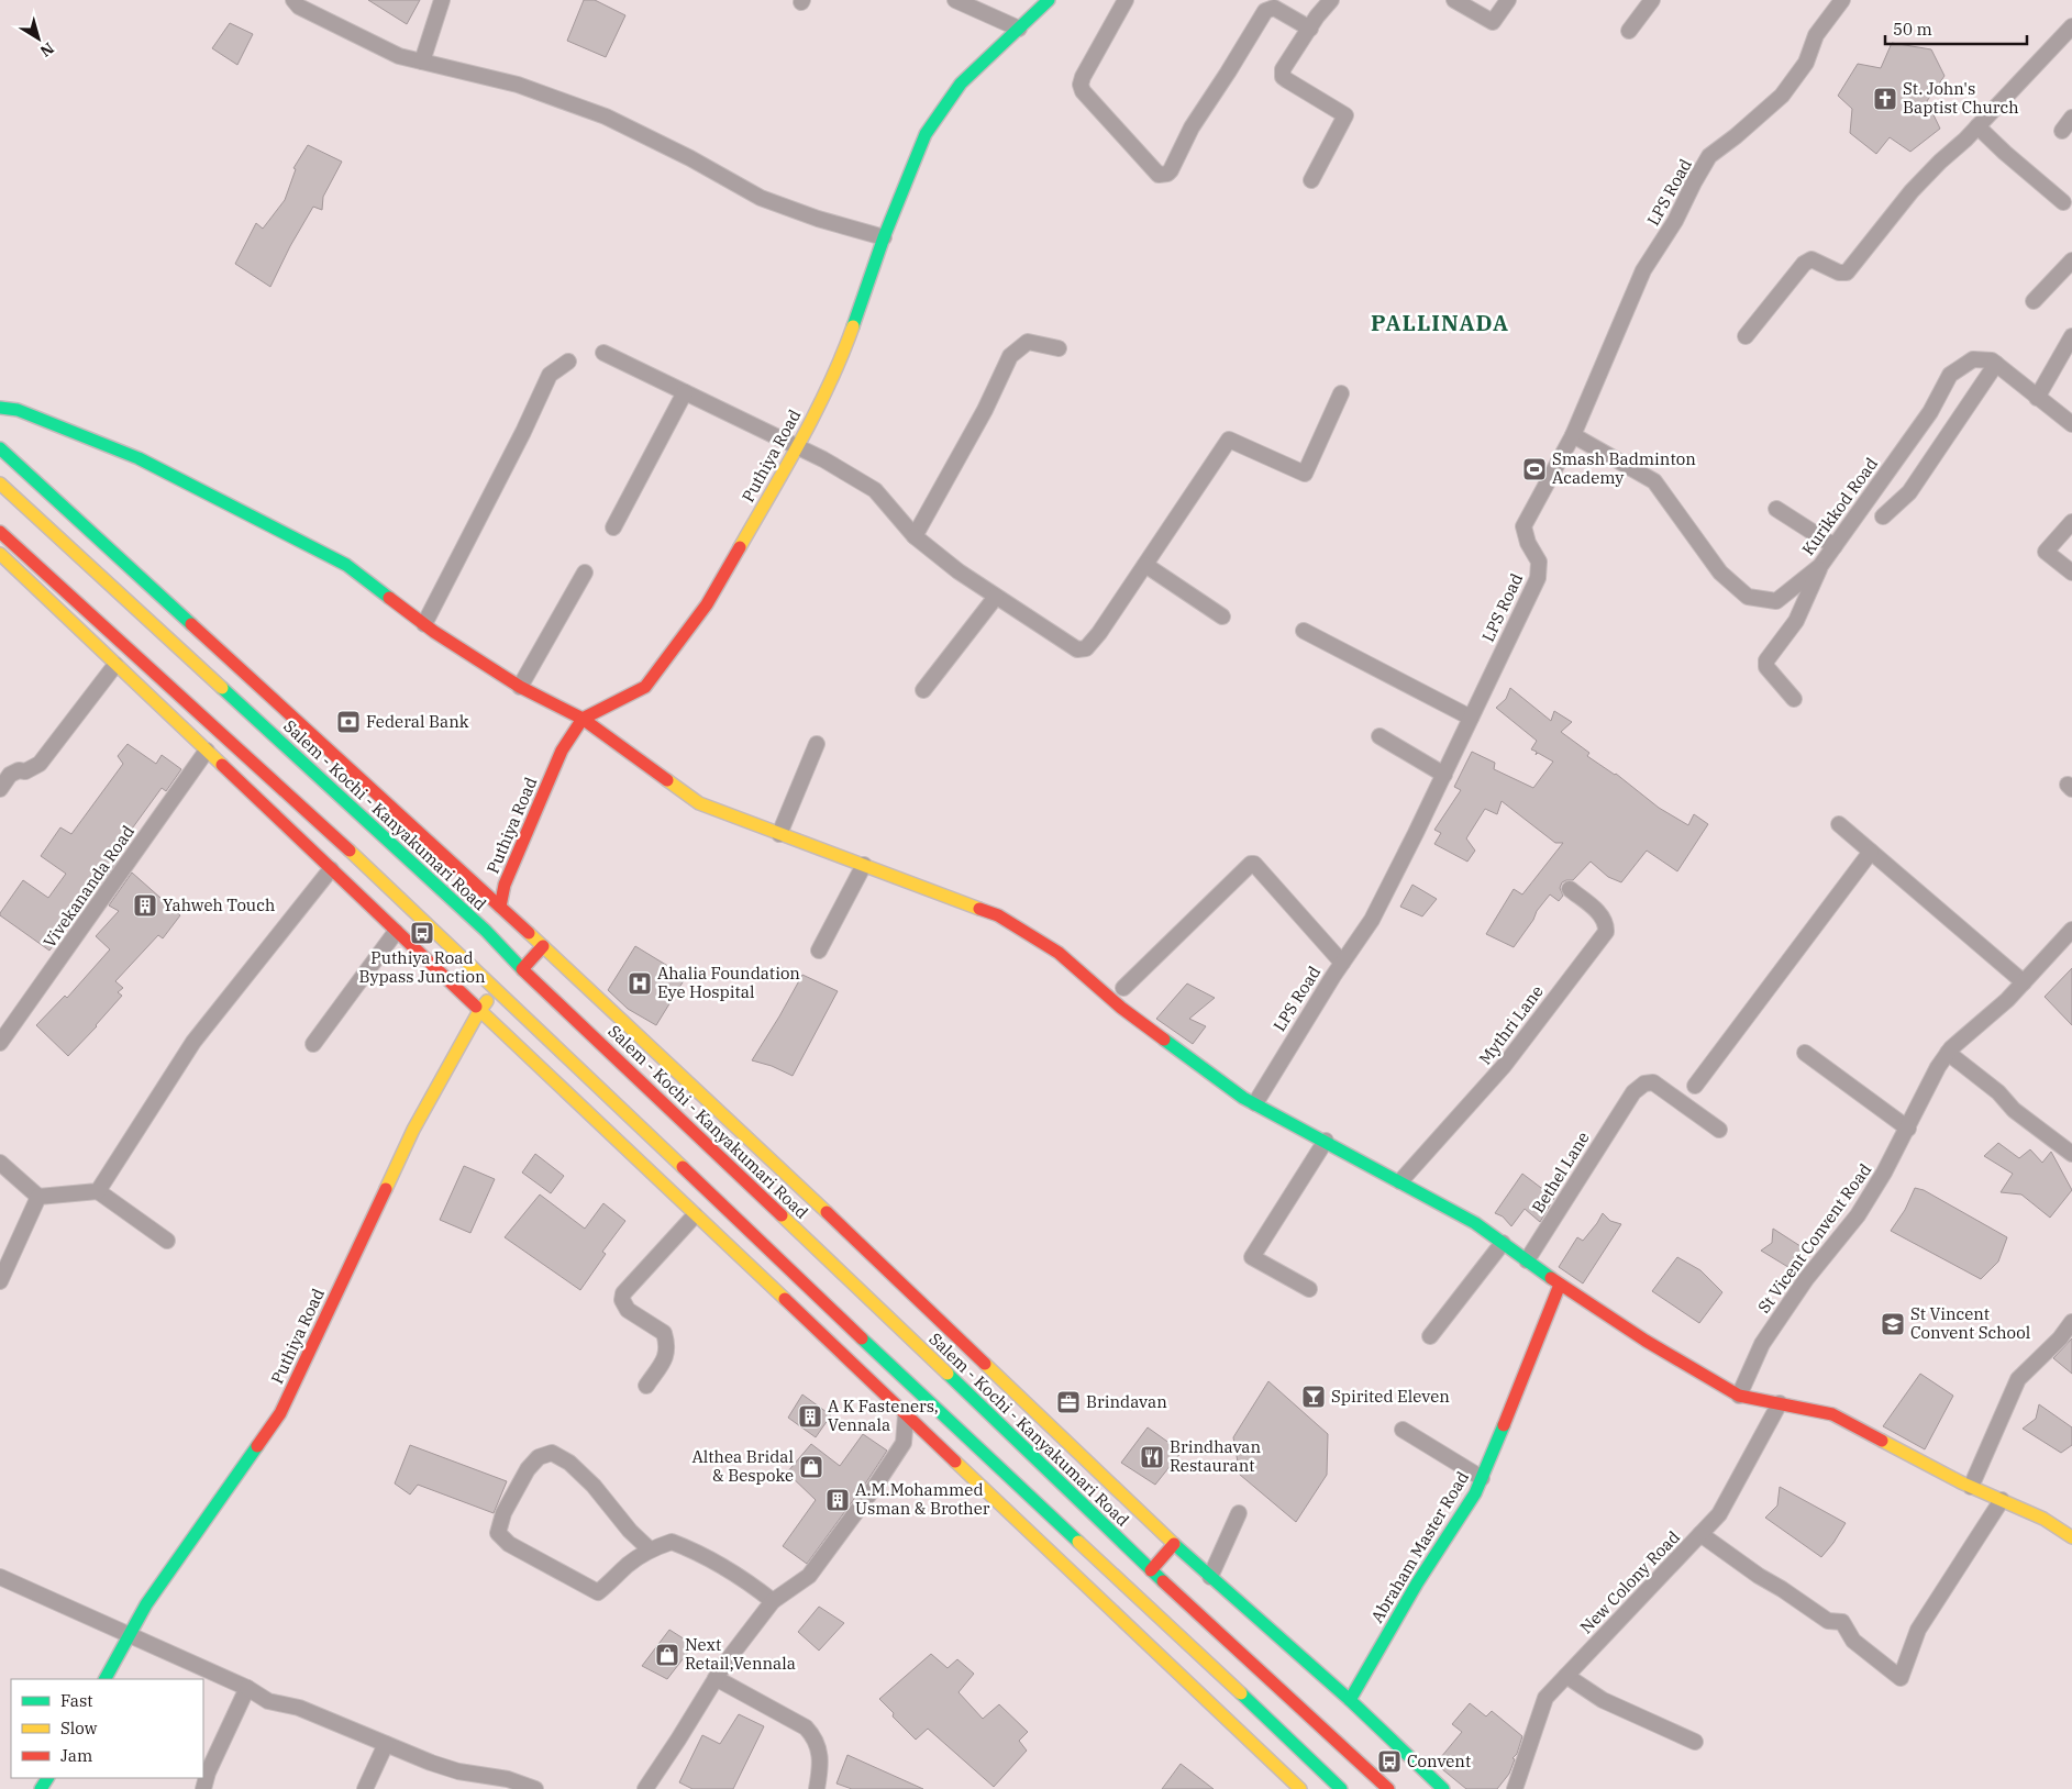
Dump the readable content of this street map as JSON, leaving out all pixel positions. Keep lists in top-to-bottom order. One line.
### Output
{"streets":{"main road":["Puthiya Road","Salem - Kochi - Kanyakumari Road","Abraham Master Road"],"street":["LPS Road","Kurikkod Road","Vivekananda Road","Mythri Lane","Bethel Lane","St Vicent Convent Road","New Colony Road"]},"crossings":[["LPS Road","Kurikkod Road"]],"districts":["PALLINADA"],"places":{"church":["St. John's Baptist Church"],"sports":["Smash Badminton Academy"],"bank":["Federal Bank"],"building":["Yahweh Touch","A K Fasteners, Vennala","A.M.Mohammed Usman & Brother"],"bus stop":["Puthiya Road Bypass Junction","Convent"],"hospital":["Ahalia Foundation Eye Hospital"],"school or university":["St Vincent Convent School"],"bar":["Spirited Eleven"],"office":["Brindavan"],"restaurant":["Brindhavan Restaurant"],"shop":["Althea Bridal & Bespoke","Next Retail,Vennala"]},"legend":["Fast","Slow","Jam"],"scale_bar":"50 m","north":"bottom right"}
